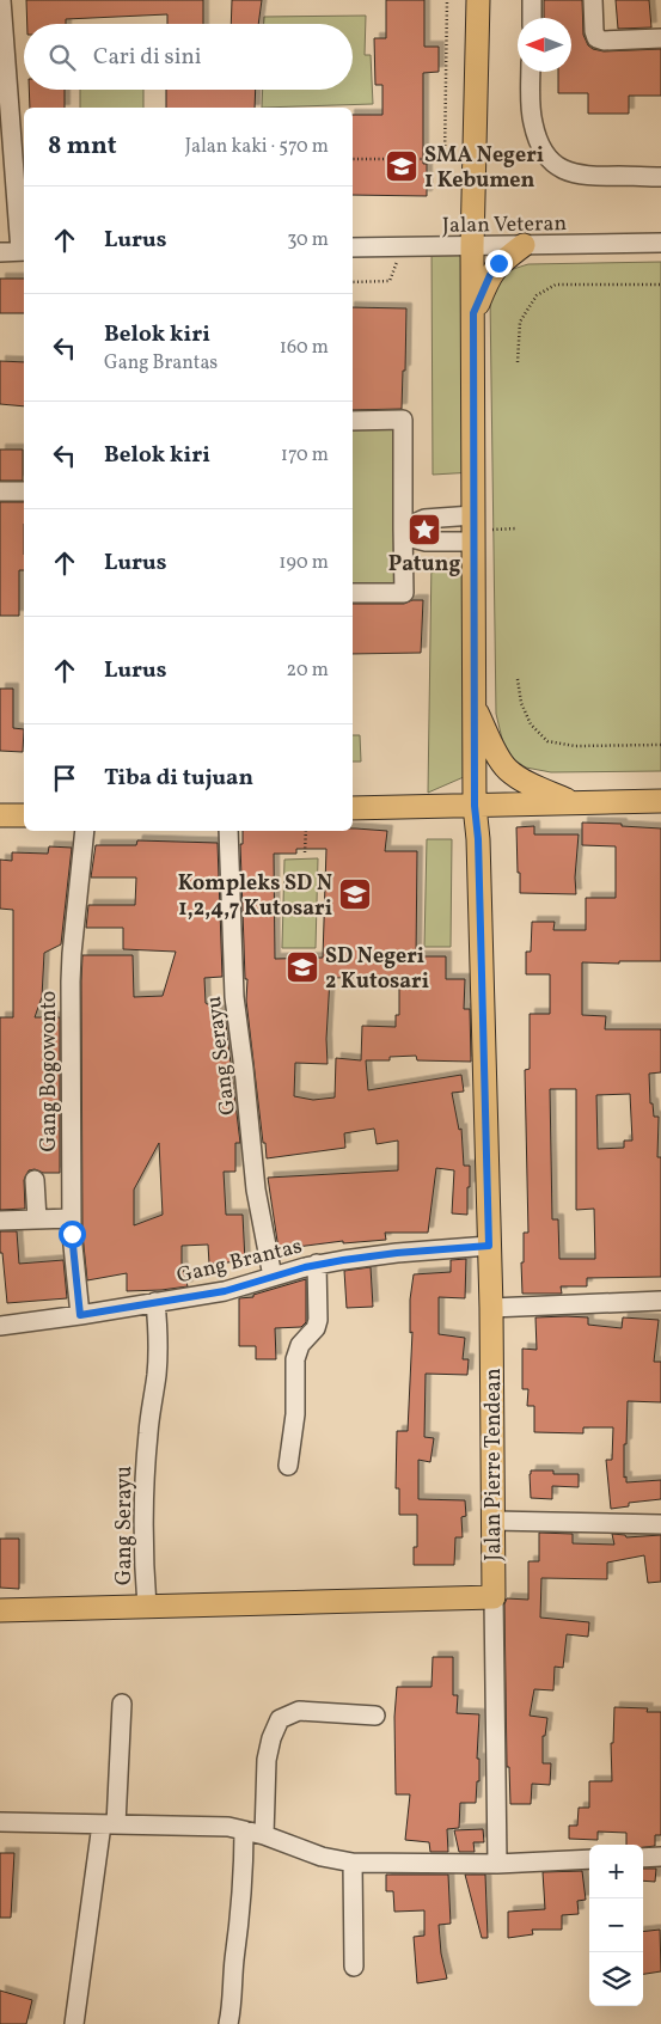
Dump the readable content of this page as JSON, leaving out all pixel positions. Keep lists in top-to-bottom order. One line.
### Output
{"streets":{"main road":["Jalan Pierre Tendean"],"street":["Jalan Veteran","Gang Serayu","Gang Bogowonto","Gang Brantas"]},"crossings":[["Jalan Veteran","Jalan Pierre Tendean"],["Gang Serayu","Gang Brantas"],["Gang Bogowonto","Gang Brantas"],["Gang Brantas","Jalan Pierre Tendean"]],"places":{"school or university":["SMA Negeri 1 Kebumen","Kompleks SD N 1,2,4,7 Kutosari","SD Negeri 2 Kutosari"],"place":["Patung"]},"north":"left","page":{"search":"Cari di sini","heading":["8 mnt","Jalan kaki · 570 m"],"list":[["Lurus","30 m"],["Belok kiri","Gang Brantas","160 m"],["Belok kiri","170 m"],["Lurus","190 m"],["Lurus","20 m"],"Tiba di tujuan"],"map_buttons":["+","−"]}}
